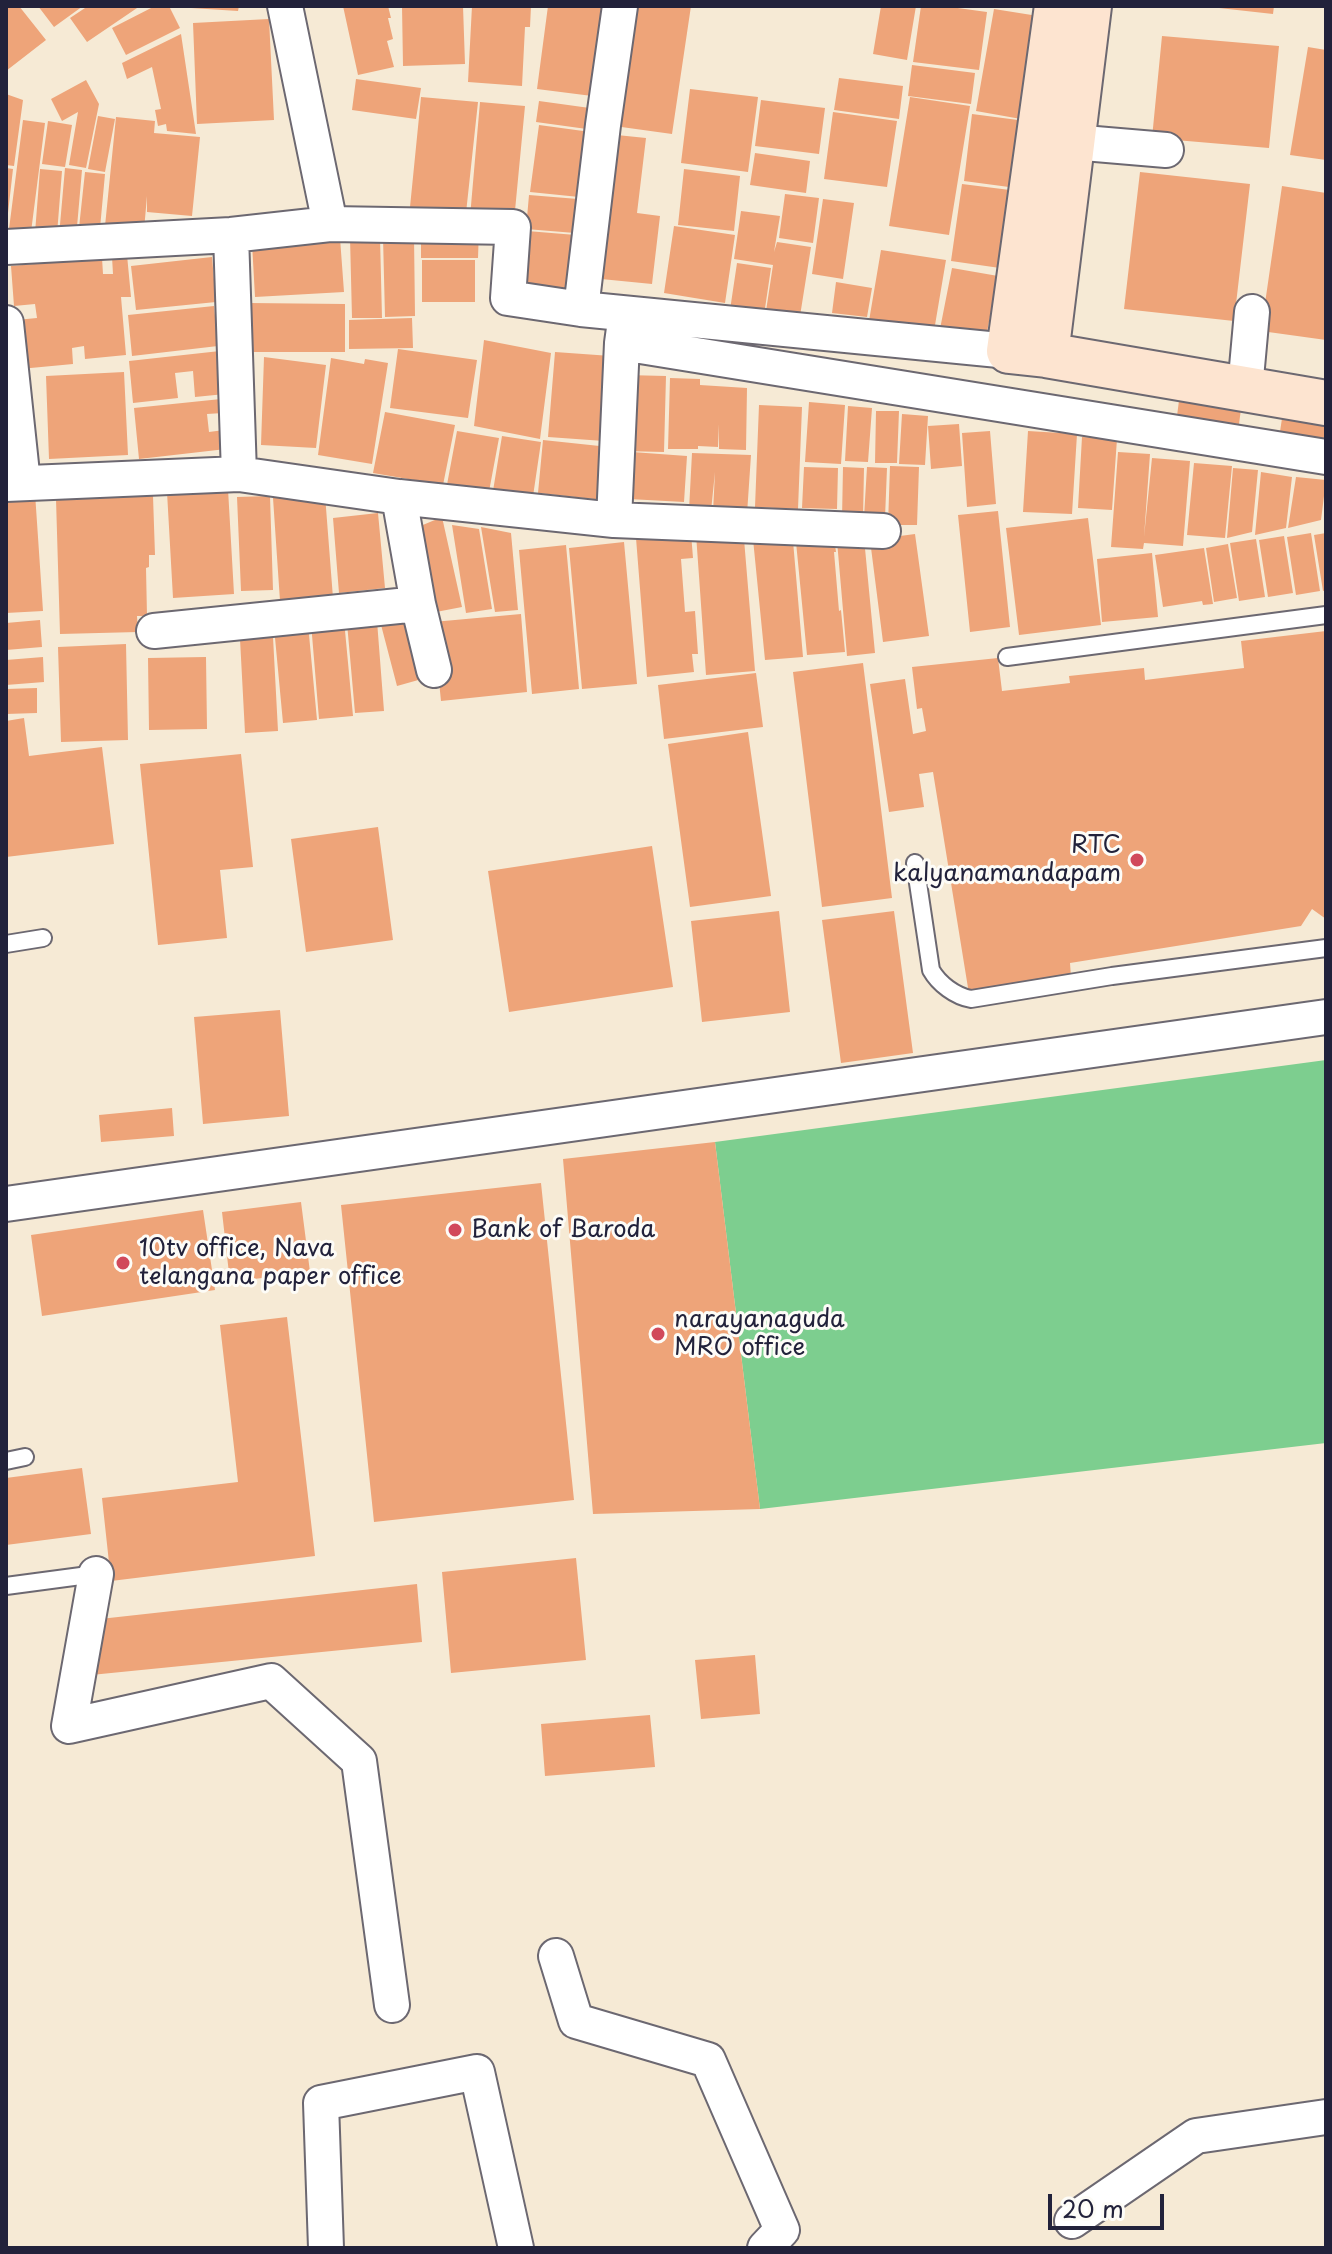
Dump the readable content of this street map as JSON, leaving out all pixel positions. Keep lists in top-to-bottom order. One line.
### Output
{"places":["RTC kalyanamandapam","Bank of Baroda","10tv office, Nava telangana paper office","narayanaguda MRO office"],"scale_bar":"20 m"}
